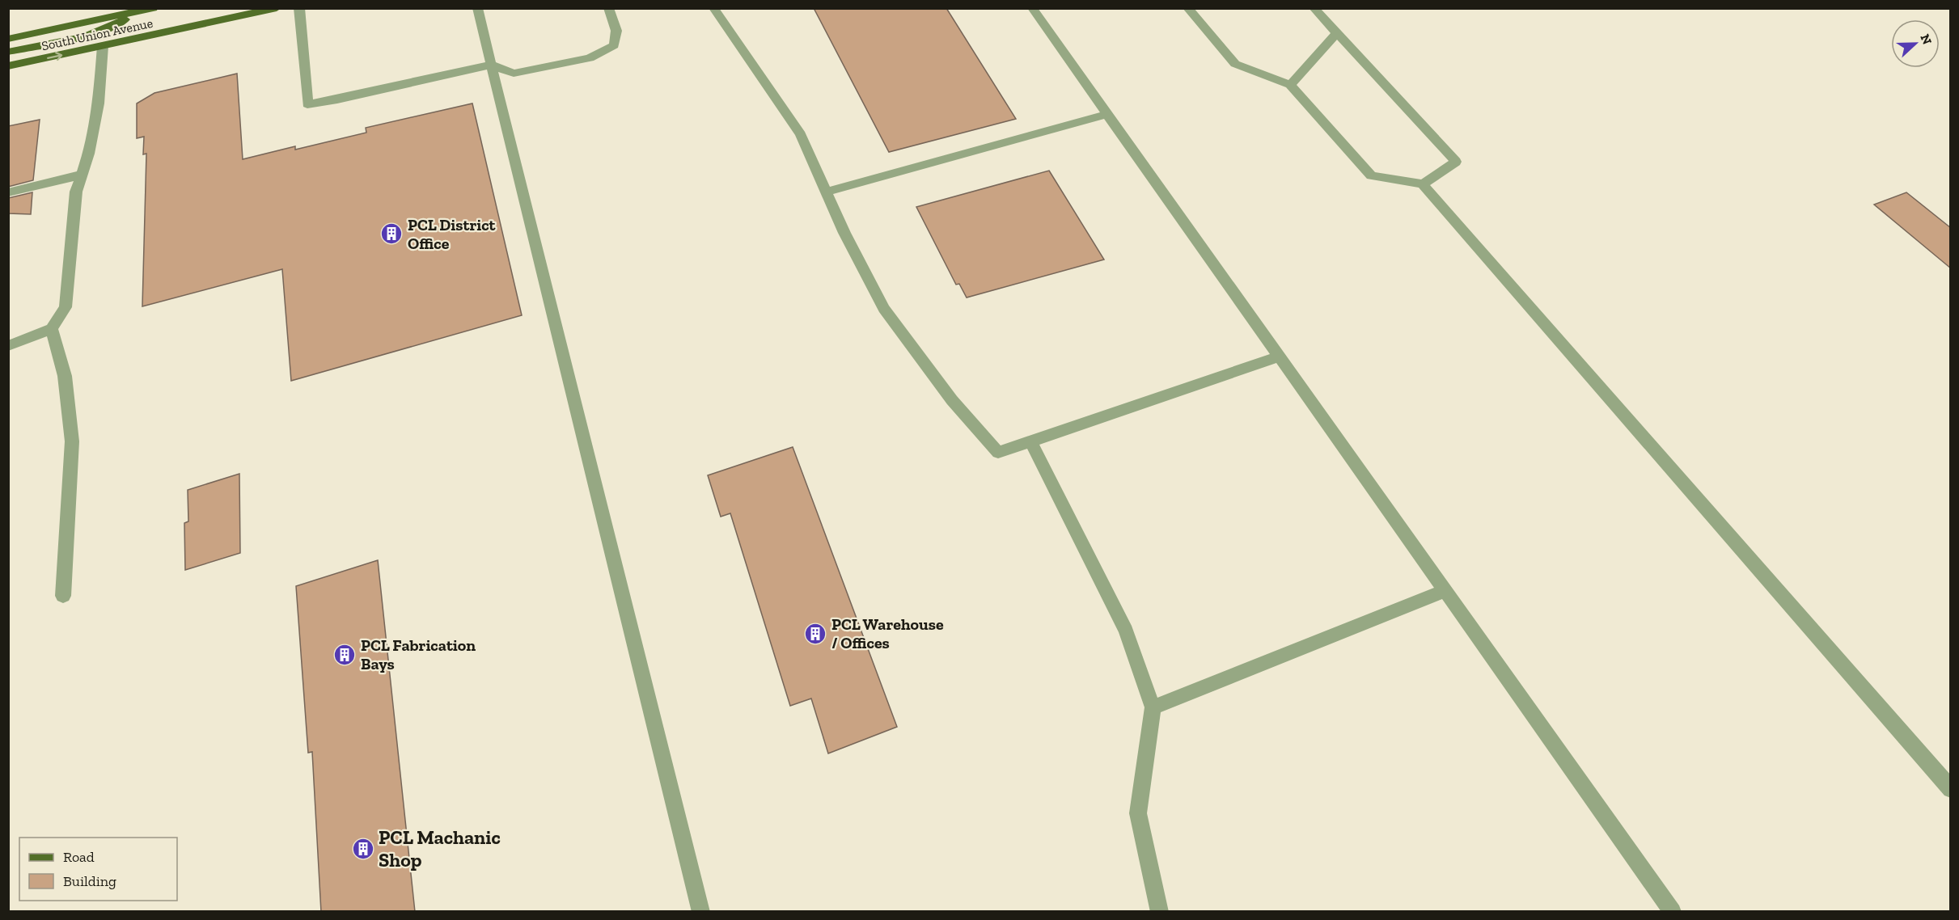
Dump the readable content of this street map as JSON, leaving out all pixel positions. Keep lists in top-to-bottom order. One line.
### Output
{"streets":{"main road":["South Union Avenue"]},"places":{"building":["PCL District Office","PCL Warehouse / Offices","PCL Fabrication Bays","PCL Machanic Shop"]},"legend":["Road","Building"],"north":"right"}
